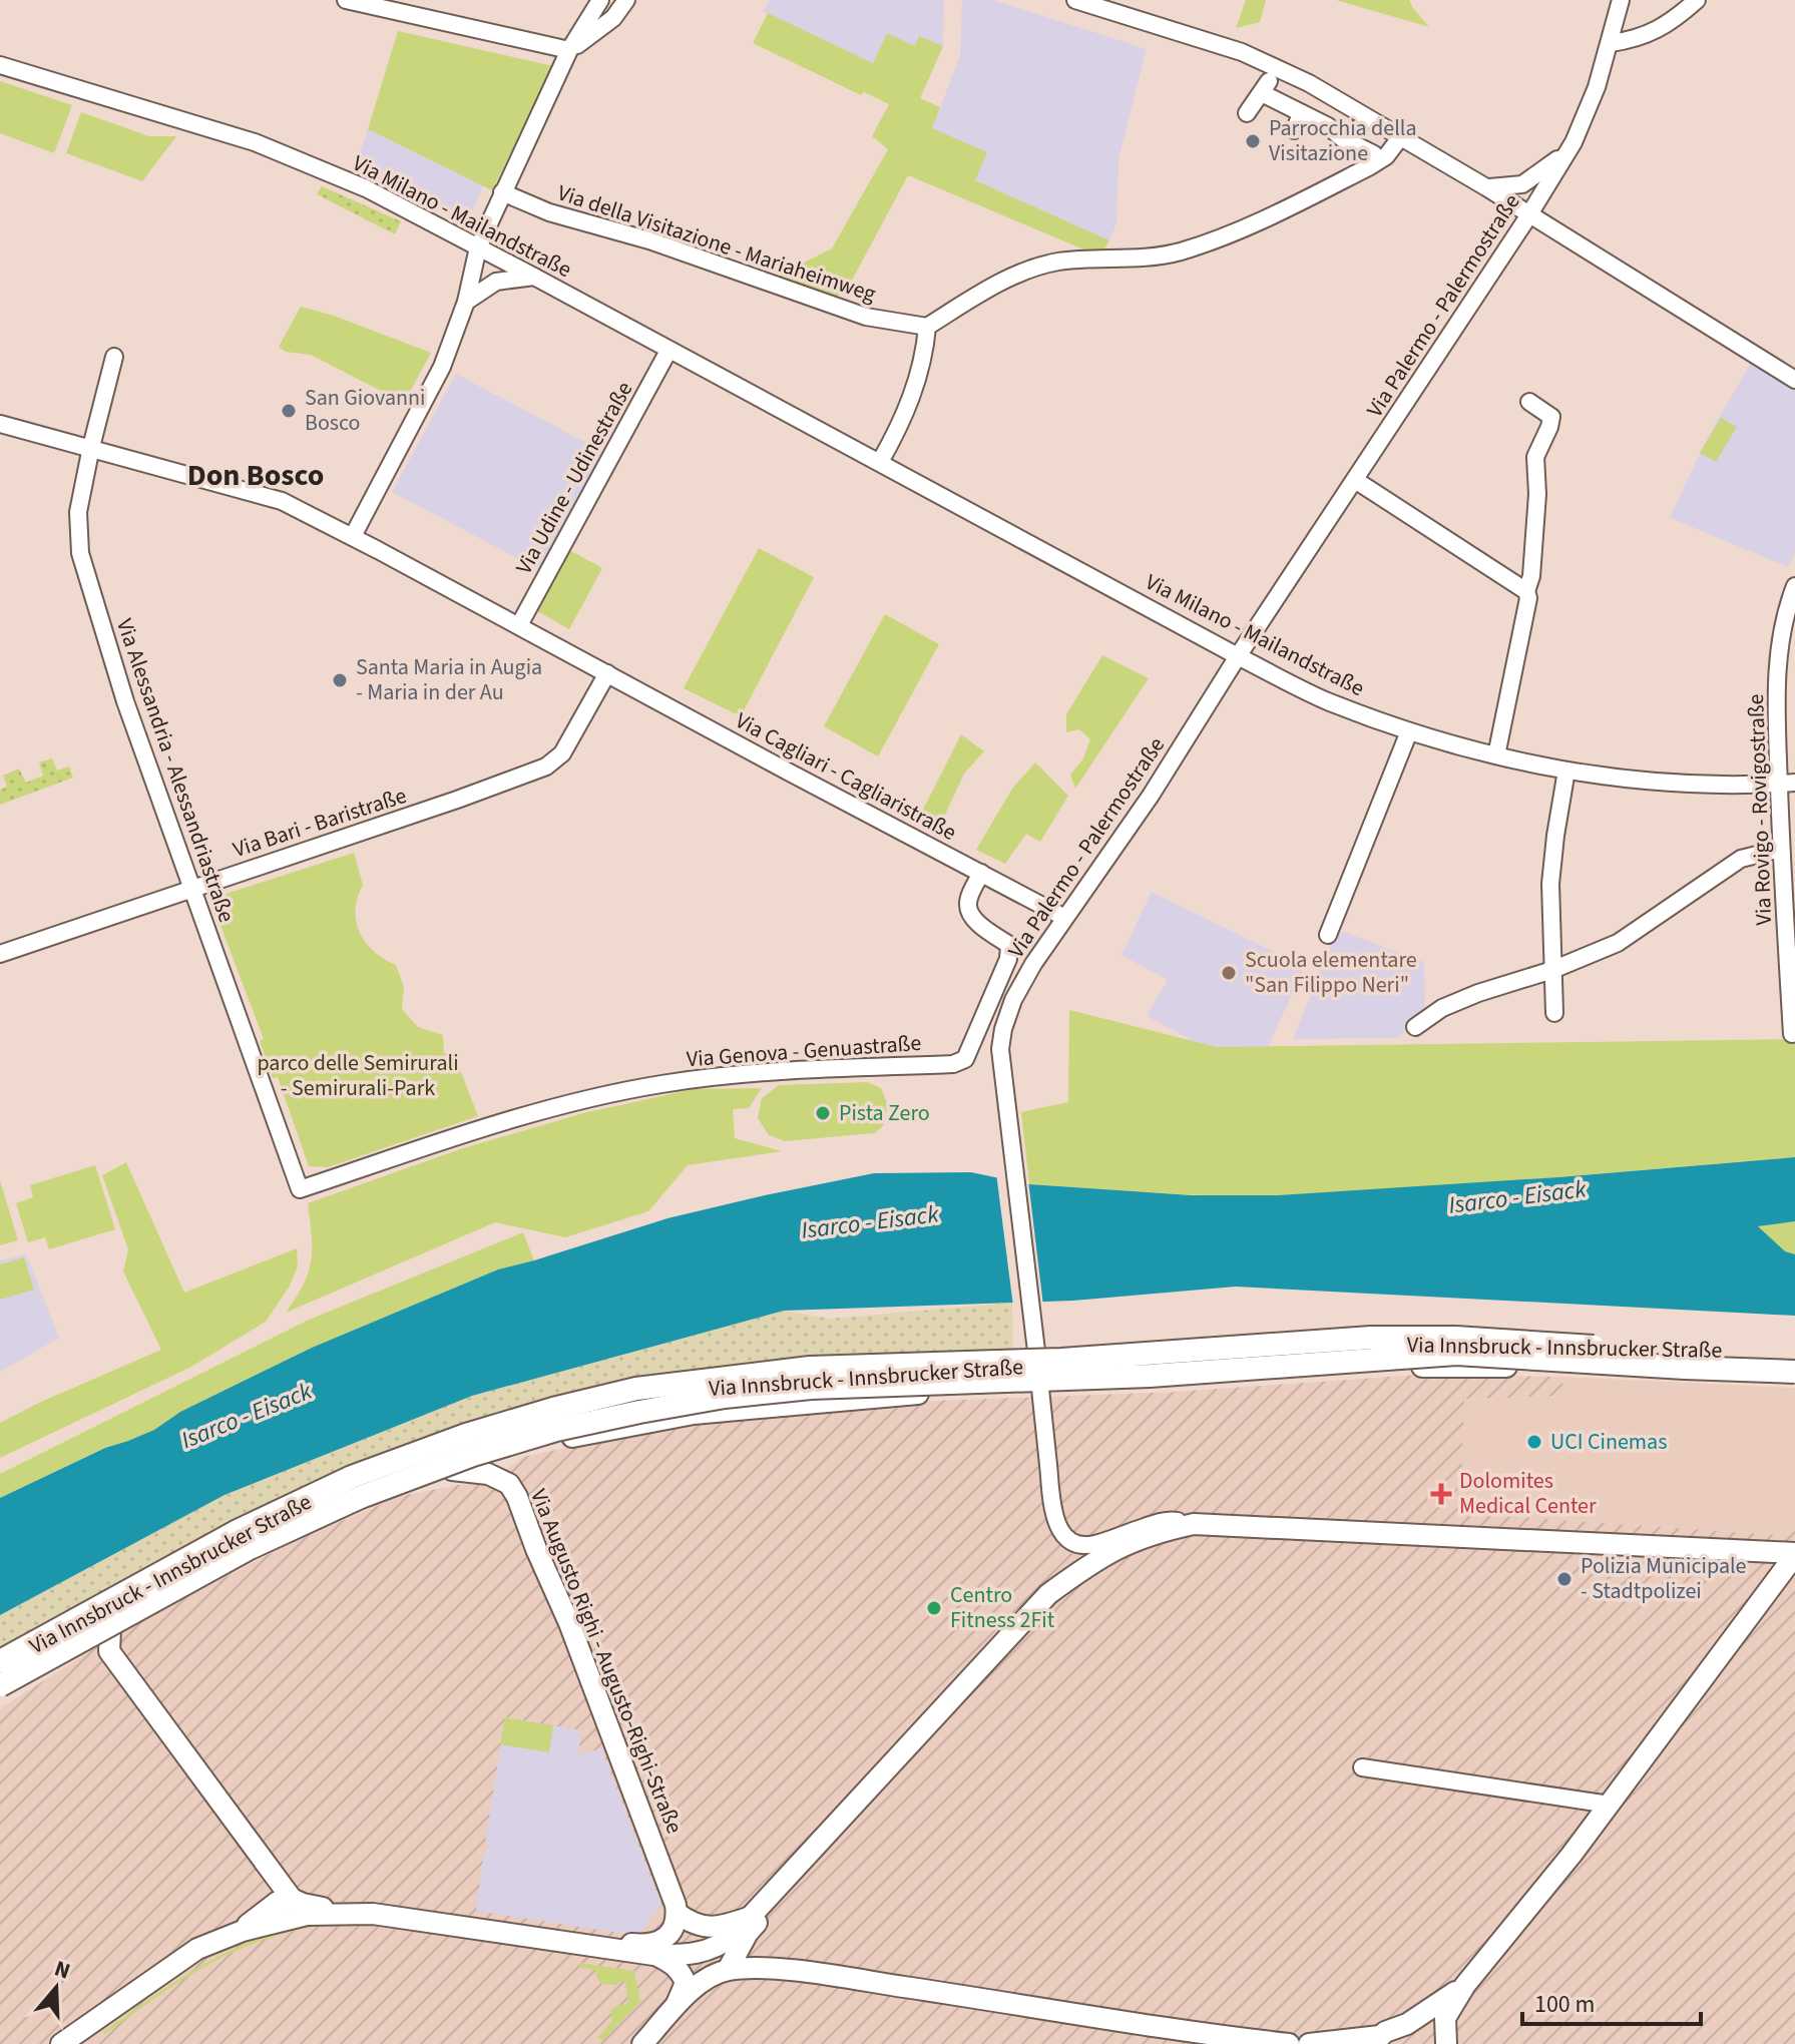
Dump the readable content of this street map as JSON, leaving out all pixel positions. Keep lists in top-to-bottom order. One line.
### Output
{"streets":{"main road":["Via Innsbruck - Innsbrucker Straße","Via Augusto Righi - Augusto-Righi-Straße"],"street":["Via Milano - Mailandstraße","Via della Visitazione - Mariaheimweg","Via Palermo - Palermostraße","Via Udine - Udinestraße","Via Alessandria - Alessandriastraße","Via Cagliari - Cagliaristraße","Via Rovigo - Rovigostraße","Via Bari - Baristraße","Via Genova - Genuastraße"]},"crossings":[["Via Milano - Mailandstraße","Via Palermo - Palermostraße"],["Via Milano - Mailandstraße","Via Udine - Udinestraße"],["Via Milano - Mailandstraße","Via Rovigo - Rovigostraße"],["Via Palermo - Palermostraße","Via Cagliari - Cagliaristraße"],["Via Udine - Udinestraße","Via Cagliari - Cagliaristraße"],["Via Alessandria - Alessandriastraße","Via Cagliari - Cagliaristraße"],["Via Alessandria - Alessandriastraße","Via Bari - Baristraße"],["Via Alessandria - Alessandriastraße","Via Genova - Genuastraße"],["Via Cagliari - Cagliaristraße","Via Bari - Baristraße"],["Via Cagliari - Cagliaristraße","Via Genova - Genuastraße"],["Via Innsbruck - Innsbrucker Straße","Via Augusto Righi - Augusto-Righi-Straße"]],"districts":["Don Bosco"],"water":["Isarco - Eisack"],"parks":["parco delle Semirurali - Semirurali-Park"],"places":{"other":["Parrocchia della Visitazione","San Giovanni Bosco","Santa Maria in Augia - Maria in der Au","Scuola elementare \"San Filippo Neri\"","Pista Zero","UCI Cinemas","Polizia Municipale - Stadtpolizei","Centro Fitness 2Fit"],"health":["Dolomites Medical Center"]},"scale_bar":"100 m","north":"top"}
